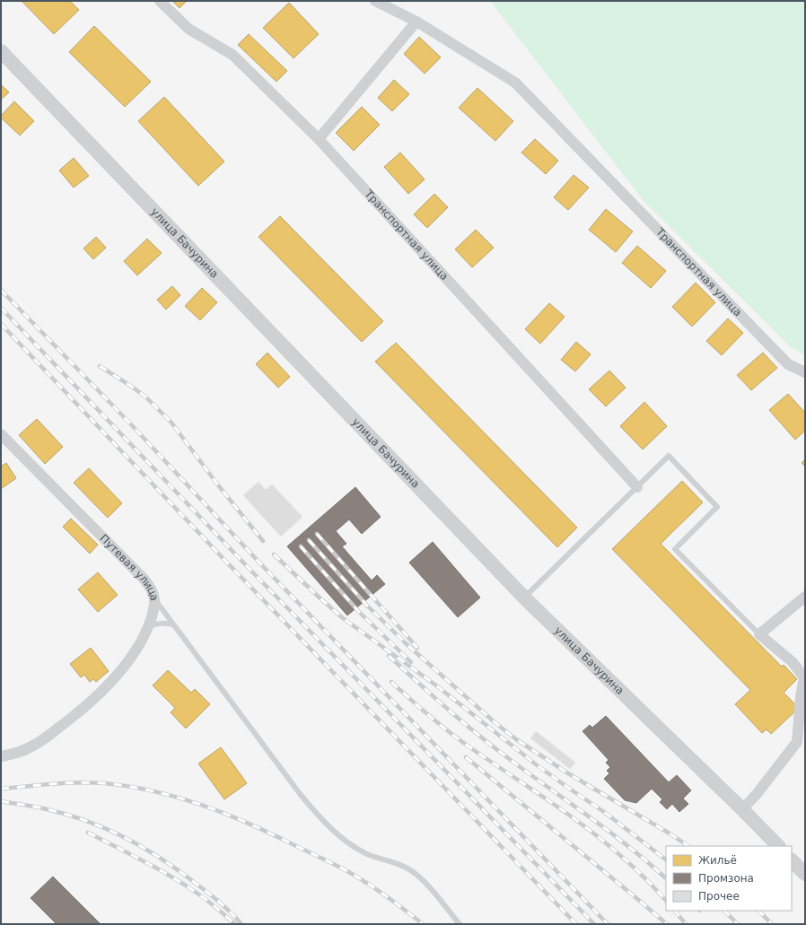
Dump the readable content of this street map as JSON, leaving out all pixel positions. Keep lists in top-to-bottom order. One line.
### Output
{"streets":{"street":["Транспортная улица","улица Бачурина","Путевая улица"]},"legend":["Жильё","Промзона","Прочее"]}
